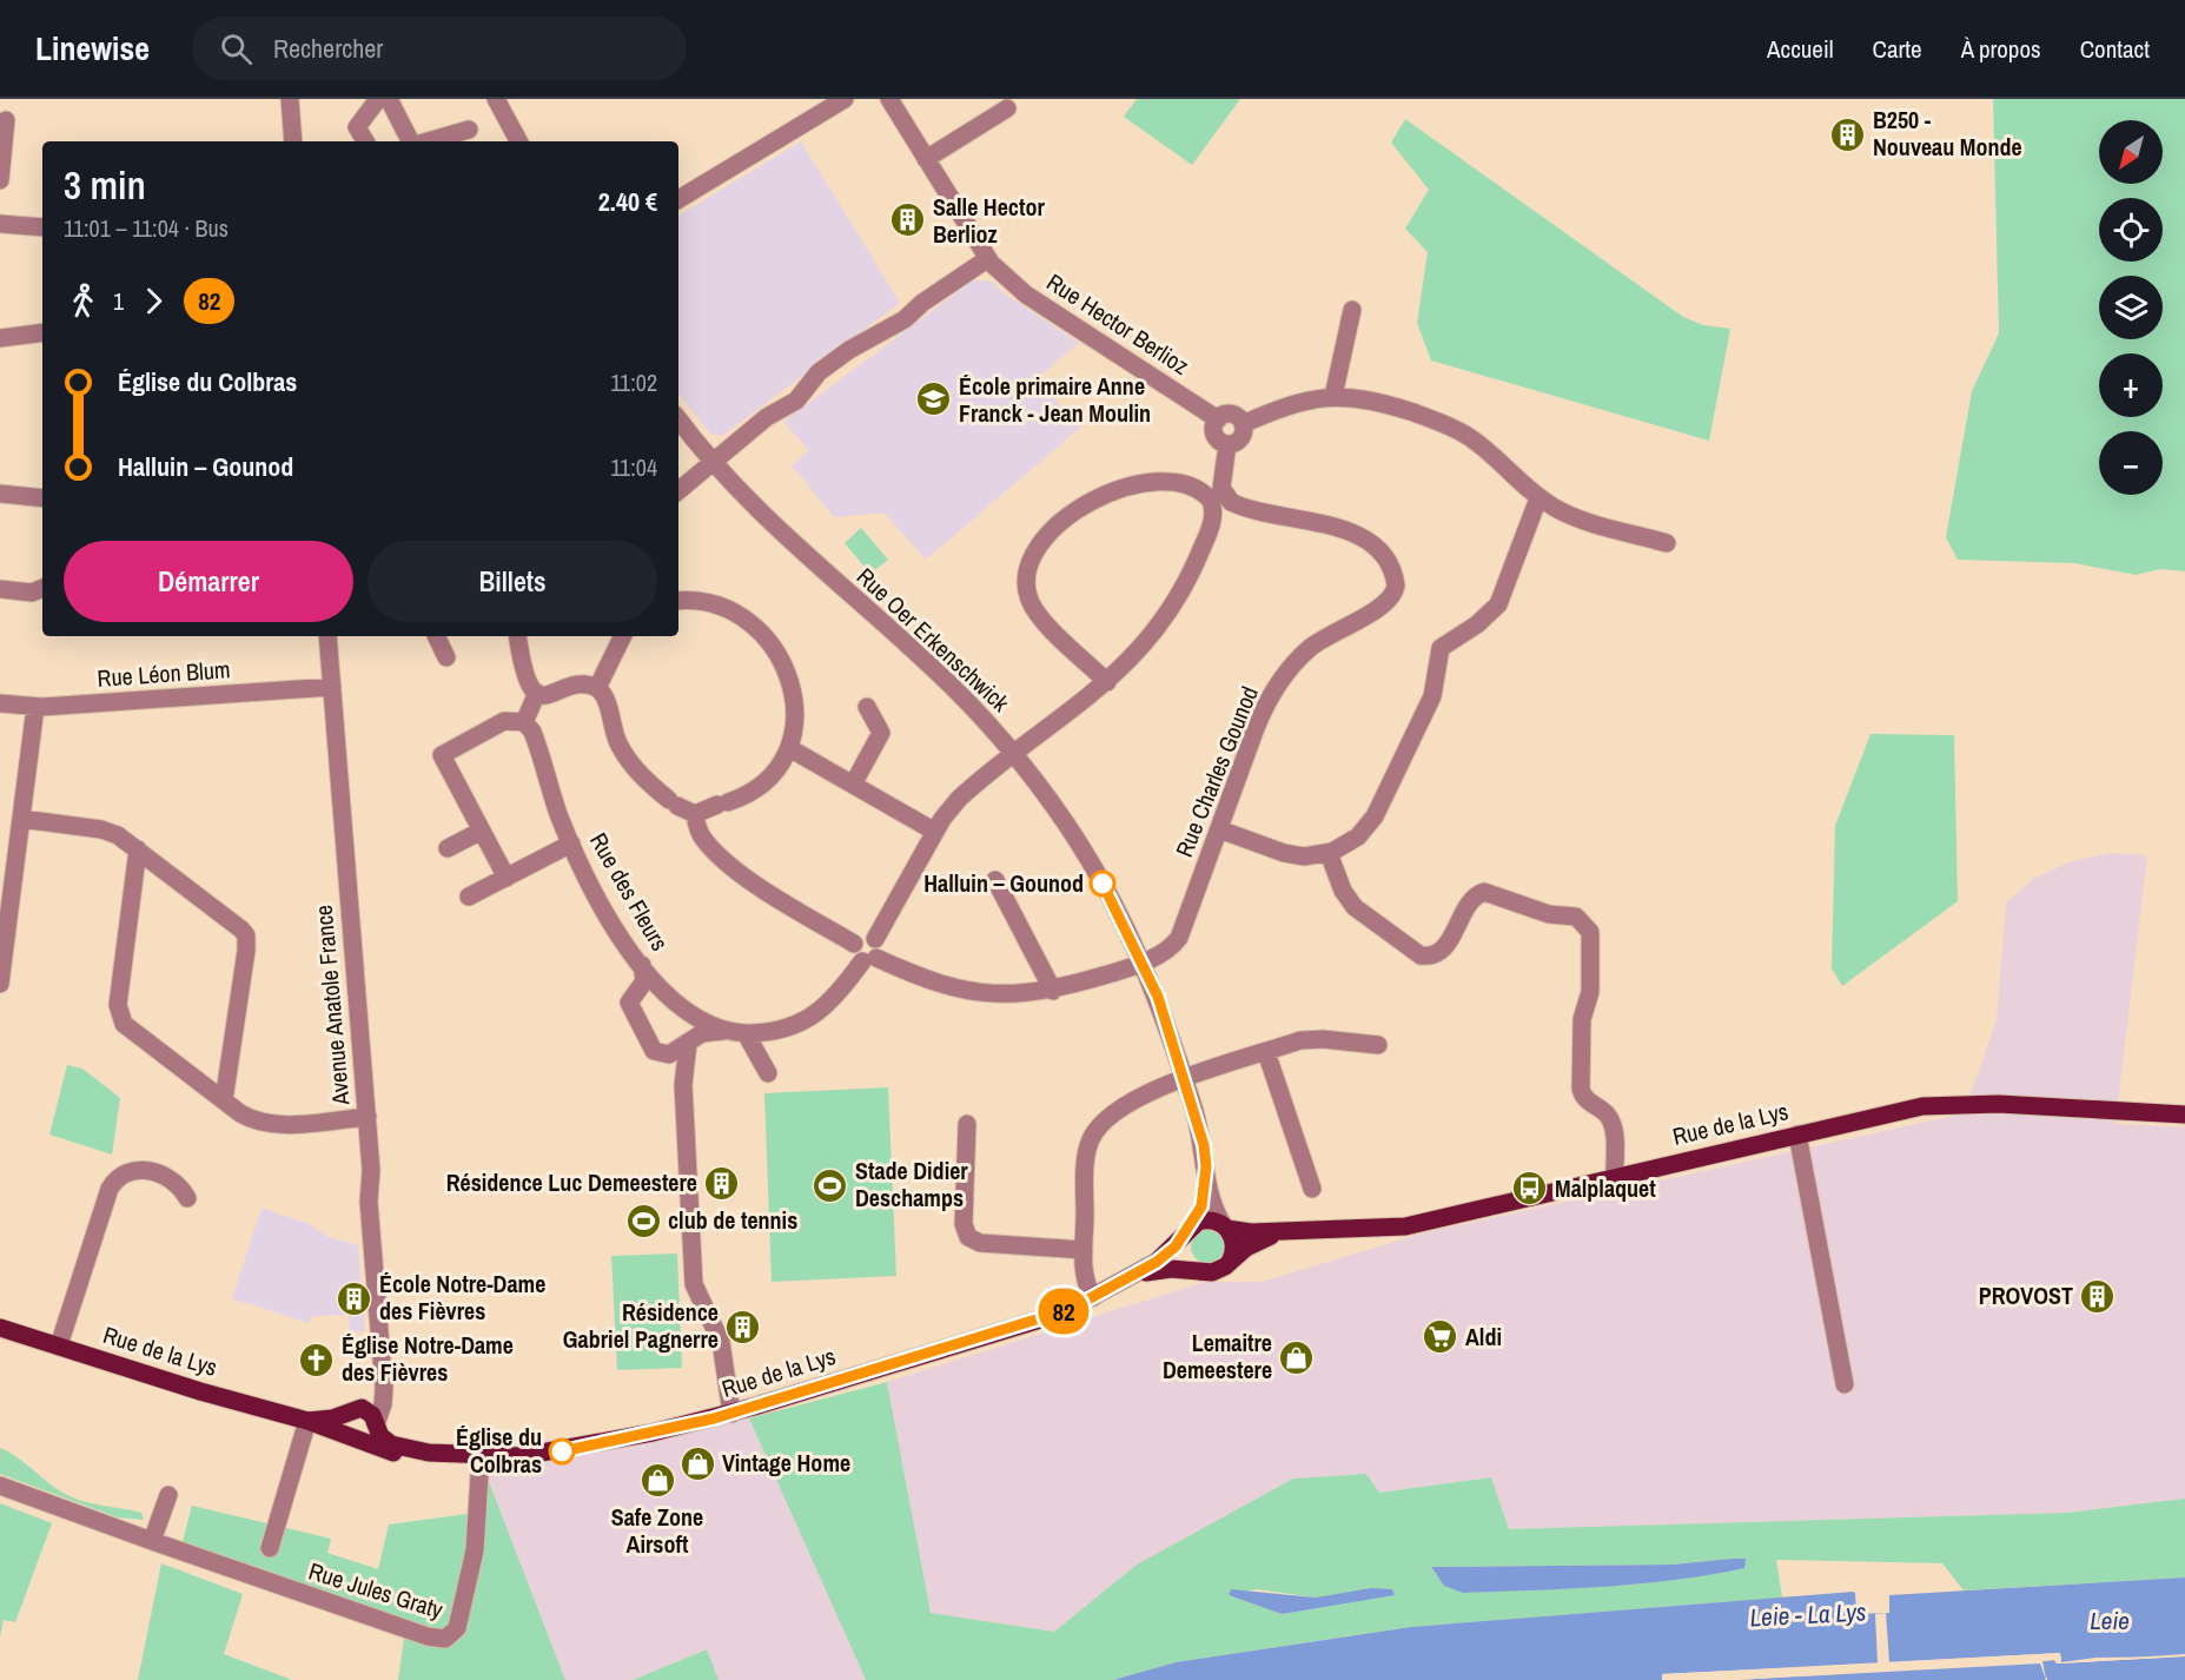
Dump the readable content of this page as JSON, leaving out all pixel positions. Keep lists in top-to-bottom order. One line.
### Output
{"streets":{"main road":["Rue de la Lys"],"street":["Rue Hector Berlioz","Rue Oer Erkenschwick","Rue Léon Blum","Rue Charles Gounod","Rue des Fleurs","Avenue Anatole France","Rue Jules Graty"]},"crossings":[["Rue Hector Berlioz","Rue Charles Gounod"],["Rue Oer Erkenschwick","Rue Charles Gounod"],["Rue Oer Erkenschwick","Rue des Fleurs"],["Rue Oer Erkenschwick","Rue de la Lys"],["Rue Léon Blum","Avenue Anatole France"],["Rue Charles Gounod","Rue des Fleurs"],["Avenue Anatole France","Rue de la Lys"],["Rue de la Lys","Rue Jules Graty"]],"water":["Leie - La Lys","Leie"],"places":{"building":["B250 - Nouveau Monde","Salle Hector Berlioz","Résidence Luc Demeestere","PROVOST","École Notre-Dame des Fièvres","Résidence Gabriel Pagnerre"],"school or university":["École primaire Anne Franck - Jean Moulin"],"other":["Halluin – Gounod","Église du Colbras"],"sports":["Stade Didier Deschamps","club de tennis"],"bus stop":["Malplaquet"],"supermarket":["Aldi"],"shop":["Lemaitre Demeestere","Vintage Home","Safe Zone Airsoft"],"church":["Église Notre-Dame des Fièvres"]},"lines":["bus line 82"],"north":"bottom left","page":{"header":"Linewise","search":"Rechercher","nav":["Accueil","Carte","À propos","Contact"],"on_map":"82","map_buttons":["+","−"],"heading":["3 min","11:01 – 11:04 · Bus","2.40 €"],"legs":["1","82"],"list":[{"name":"Église du Colbras","value":"11:02"},{"name":"Halluin – Gounod","value":"11:04"}],"buttons":["Démarrer","Billets"]}}
